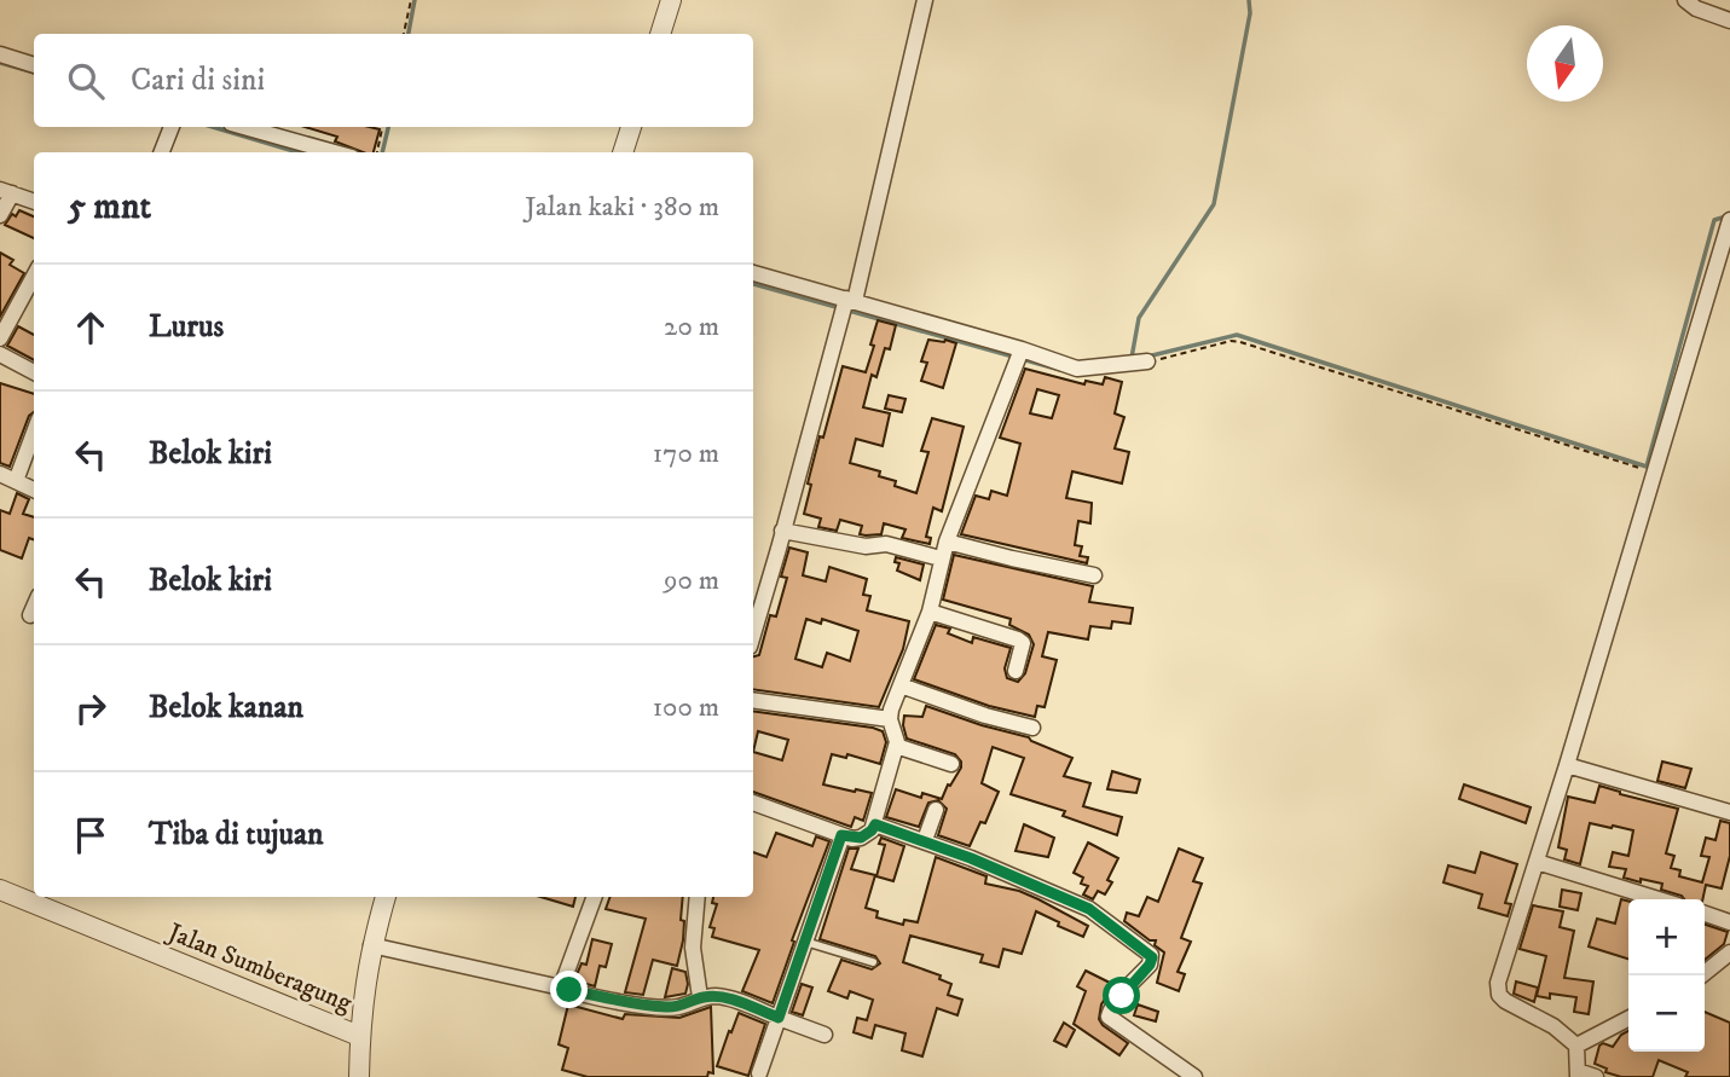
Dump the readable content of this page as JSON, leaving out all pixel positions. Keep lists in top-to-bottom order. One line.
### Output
{"streets":{"street":["Jalan Sumberagung"]},"north":"bottom","page":{"search":"Cari di sini","heading":["5 mnt","Jalan kaki · 380 m"],"list":[["Lurus","20 m"],["Belok kiri","170 m"],["Belok kiri","90 m"],["Belok kanan","100 m"],"Tiba di tujuan"],"map_buttons":["+","−"]}}
